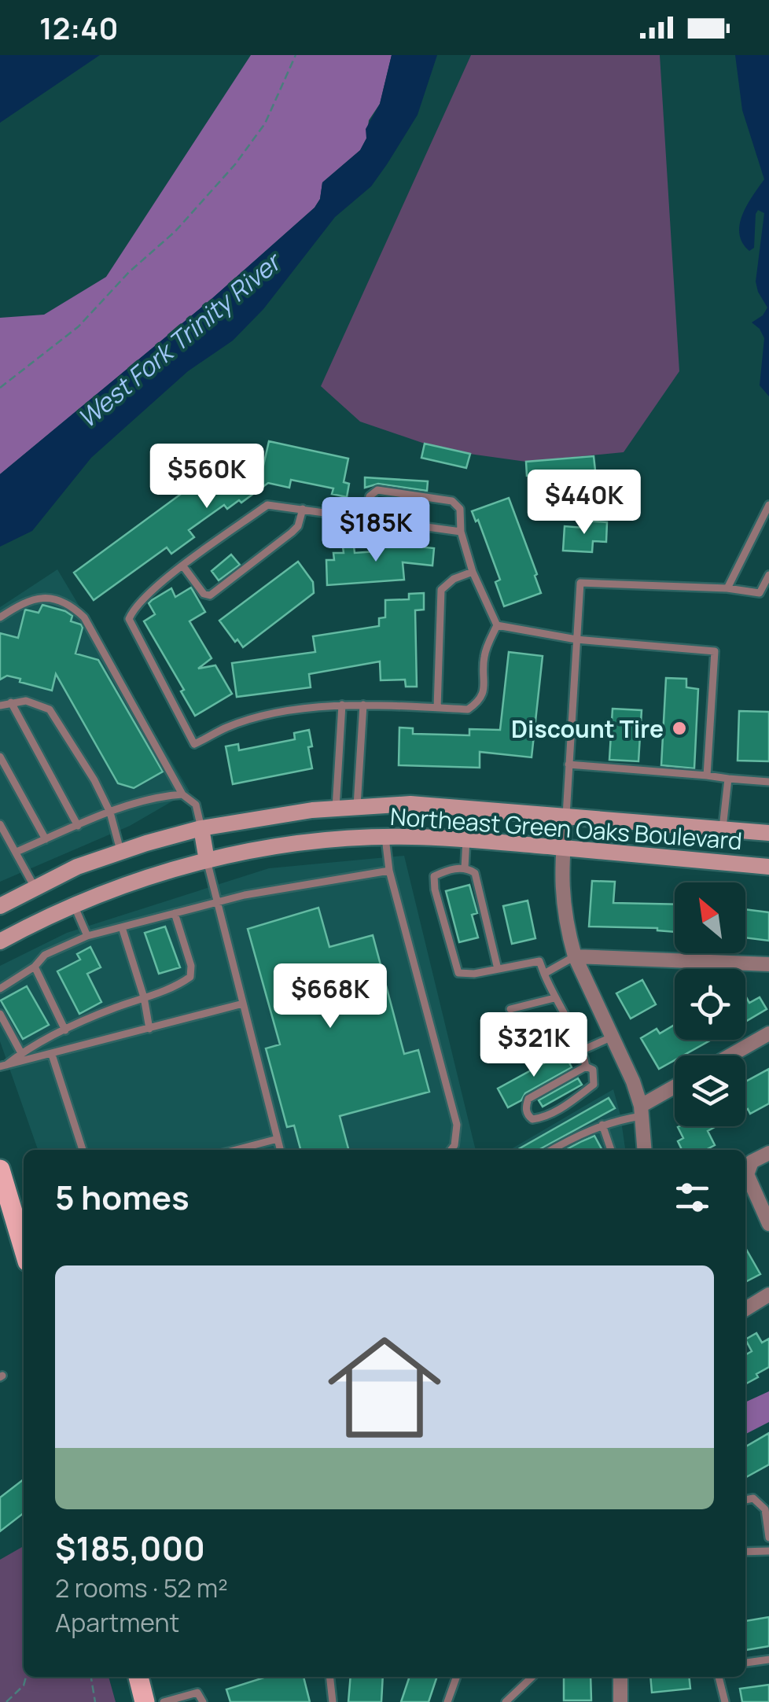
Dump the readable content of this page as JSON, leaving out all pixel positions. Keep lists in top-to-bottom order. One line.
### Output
{"streets":{"main road":["Northeast Green Oaks Boulevard"]},"water":["West Fork Trinity River"],"places":["Discount Tire"],"north":"top left","page":{"status":"12:40","price":["$560K","$440K","$185K","$668K","$321K"],"heading":"5 homes","list":[{"name":"$185,000","note":"2 rooms · 52 m² · Apartment"}]}}
